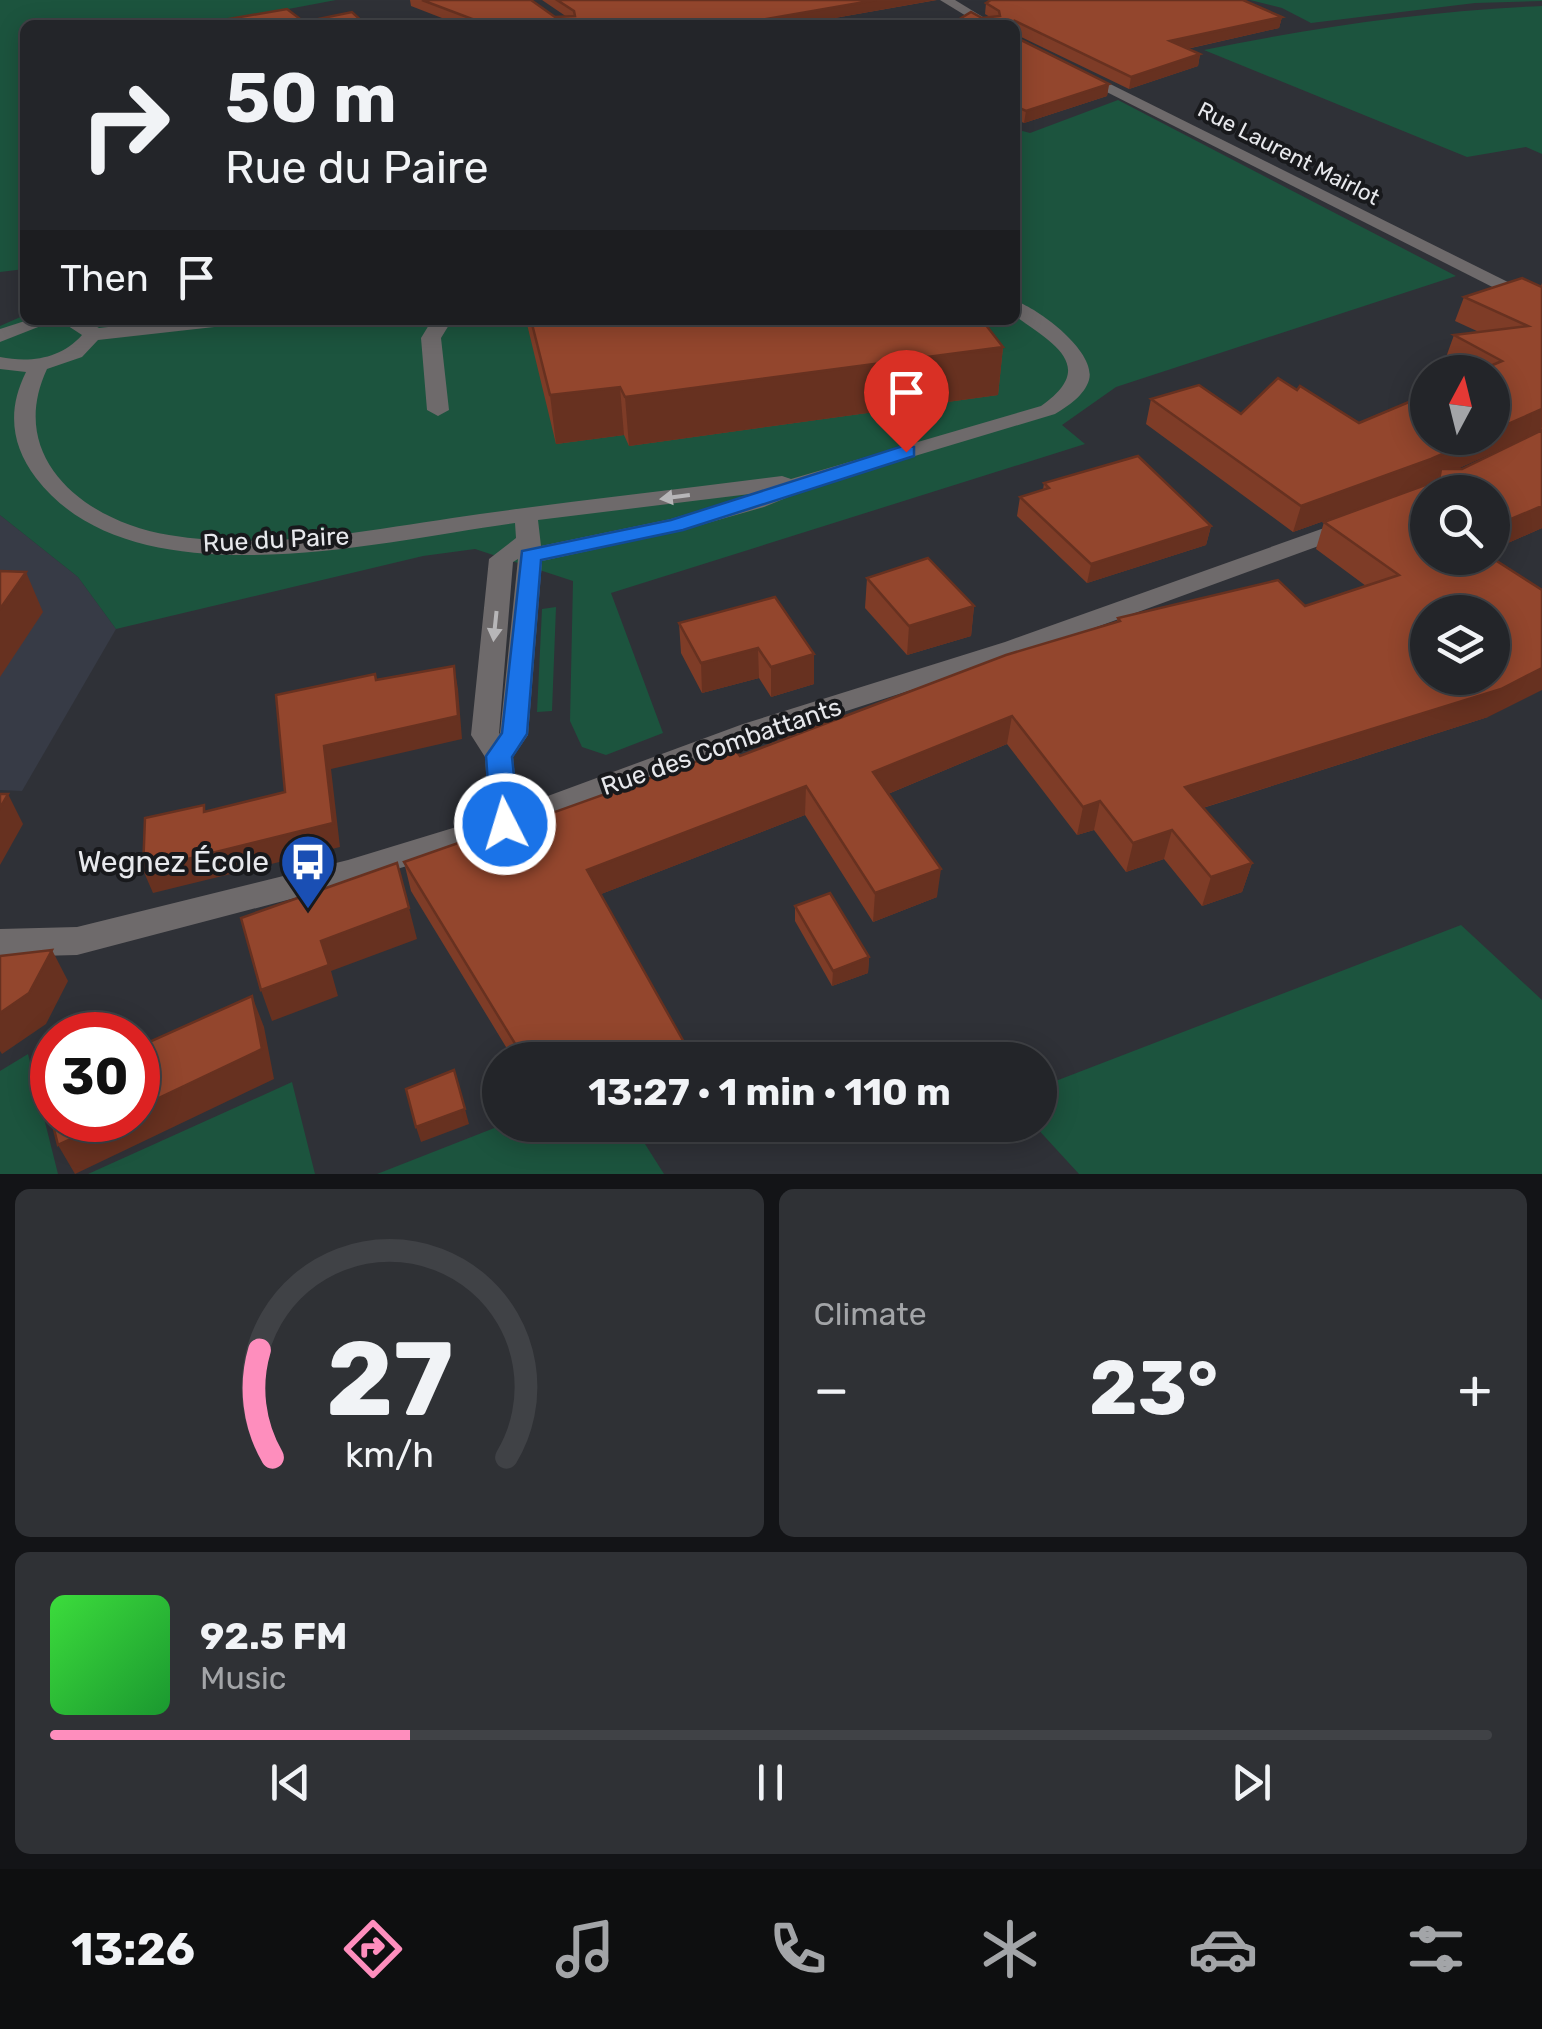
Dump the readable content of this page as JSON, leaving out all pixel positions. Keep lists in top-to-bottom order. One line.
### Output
{"streets":{"street":["Rue Laurent Mairlot","Rue du Paire","Rue des Combattants"]},"places":{"bus stop":["Wegnez École"]},"north":"top","page":{"turn":["50 m","Rue du Paire"],"then":"Then","limit":"30","trip":"13:27 · 1 min · 110 m","tile":"Climate","heat":["−","23°","+"],"song":["92.5 FM","Music"],"tabs":"13:26","gauge":["27","km/h"]}}
